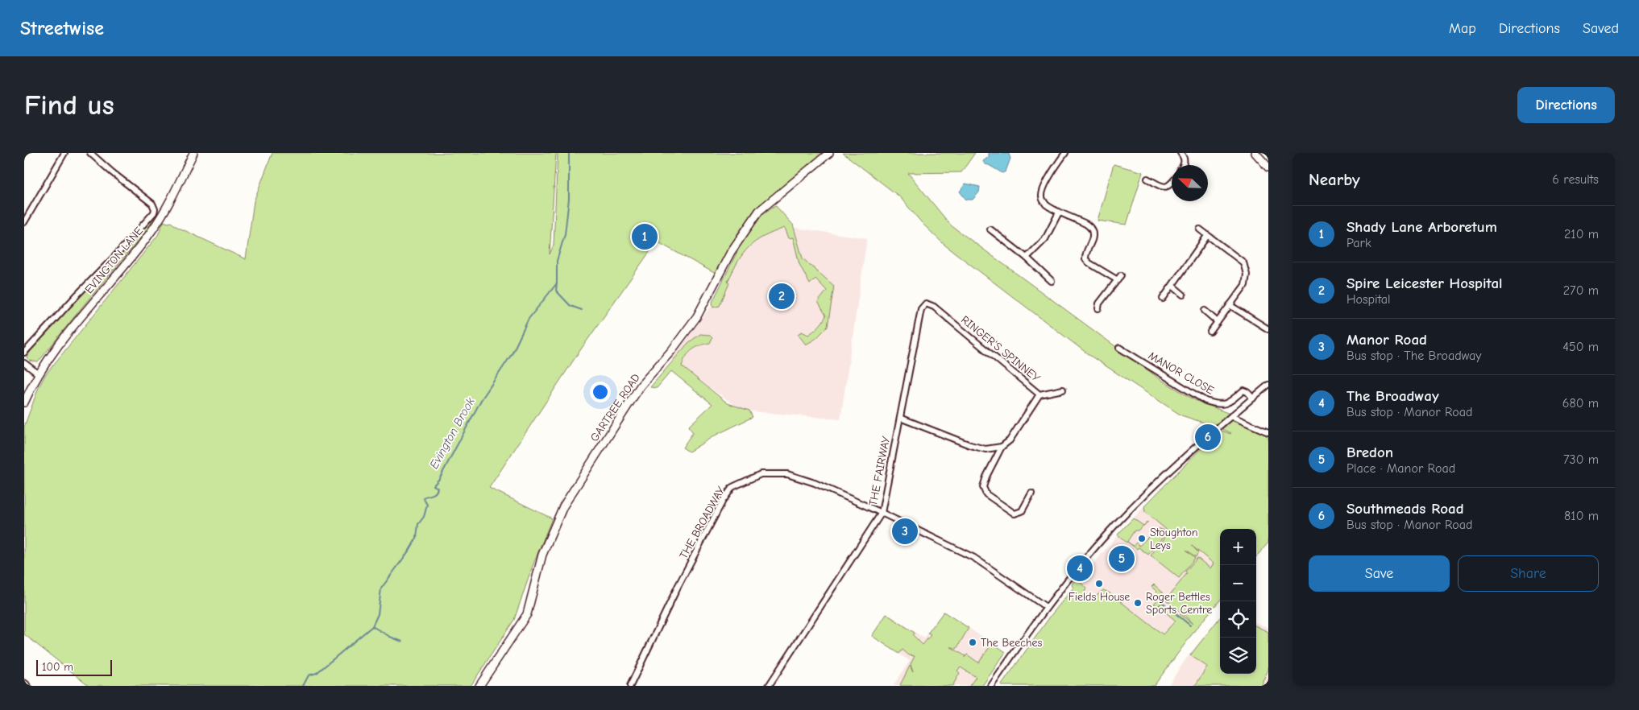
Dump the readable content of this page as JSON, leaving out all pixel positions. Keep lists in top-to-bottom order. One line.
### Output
{"streets":{"main road":["EVINGTON LANE","GARTREE ROAD"],"street":["RINGER'S SPINNEY","MANOR CLOSE","THE FAIRWAY","THE BROADWAY"]},"crossings":[["RINGER'S SPINNEY","THE FAIRWAY"],["THE FAIRWAY","THE BROADWAY"]],"water":["Evington Brook"],"places":["Stoughton Leys","Fields House","Roger Bettles Sports Centre","The Beeches"],"scale_bar":"100 m","north":"top left","page":{"header":"Streetwise","nav":["Map","Directions","Saved"],"buttons":["Directions",["Save","Share"]],"title":"Find us","heading":["Nearby","6 results"],"list":[{"mark":"1","name":"Shady Lane Arboretum","note":"Park","value":"210 m"},{"mark":"2","name":"Spire Leicester Hospital","note":"Hospital","value":"270 m"},{"mark":"3","name":"Manor Road","note":"Bus stop · The Broadway","value":"450 m"},{"mark":"4","name":"The Broadway","note":"Bus stop · Manor Road","value":"680 m"},{"mark":"5","name":"Bredon","note":"Place · Manor Road","value":"730 m"},{"mark":"6","name":"Southmeads Road","note":"Bus stop · Manor Road","value":"810 m"}],"pins":["1","2","6","3","5","4"],"map_buttons":["+","−"],"scale":"100 m"}}
